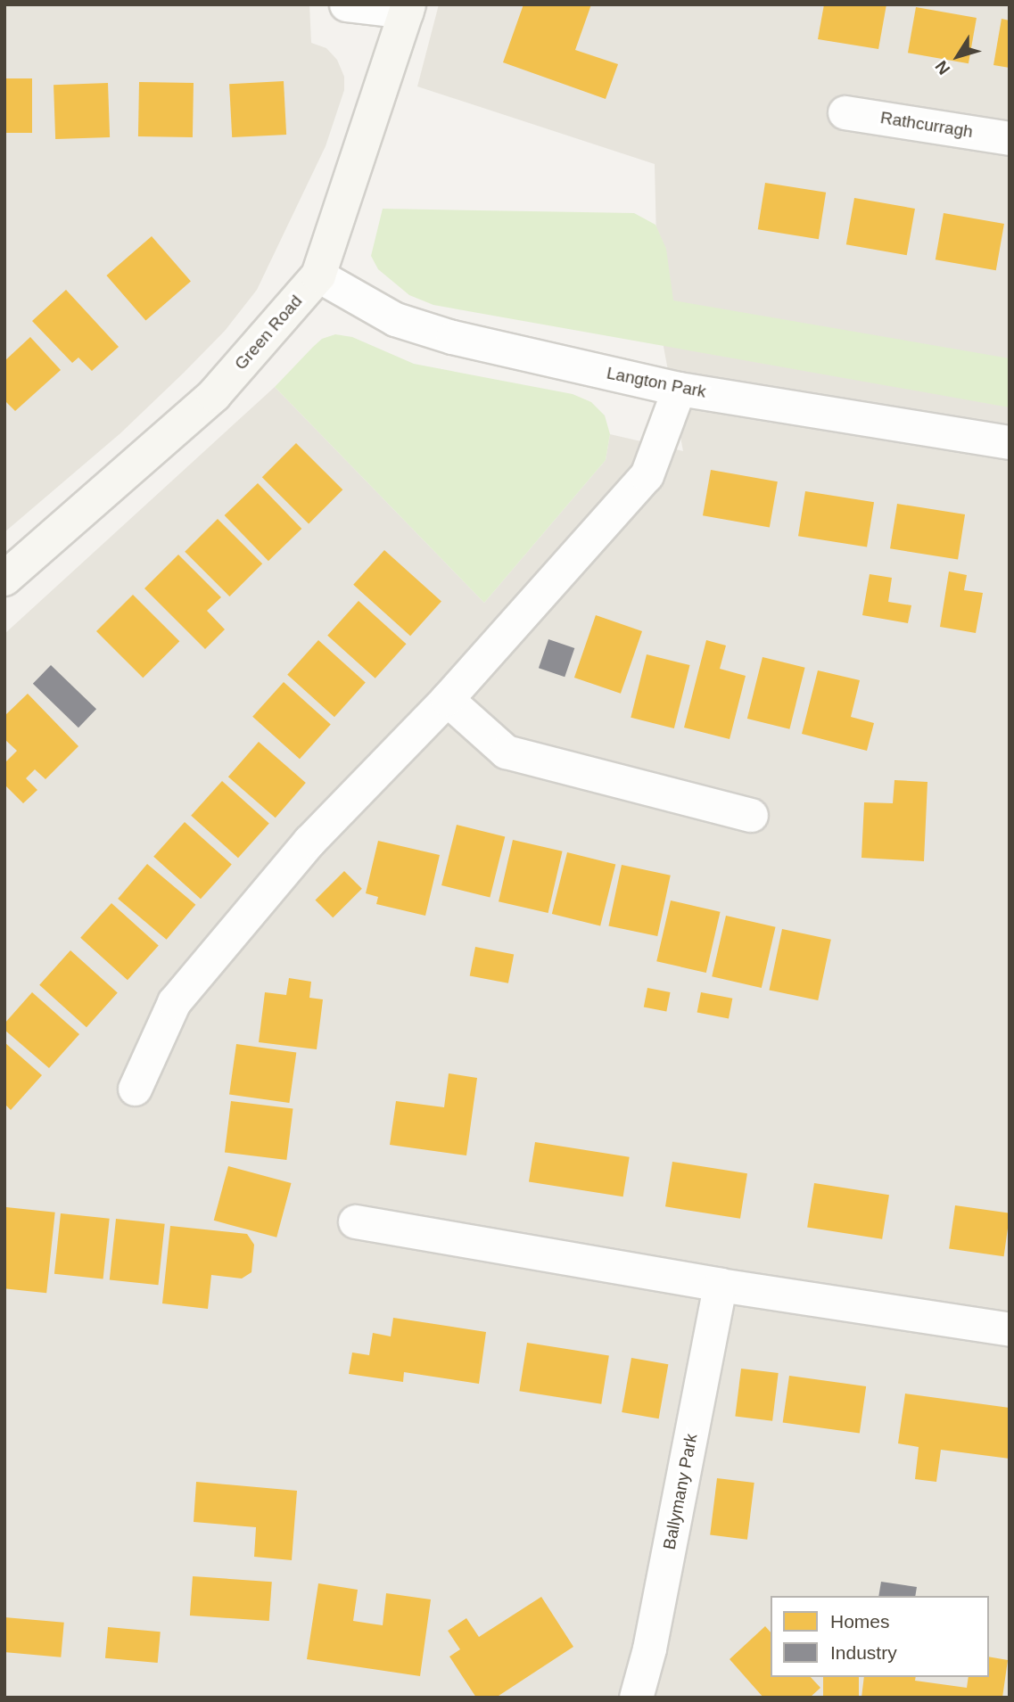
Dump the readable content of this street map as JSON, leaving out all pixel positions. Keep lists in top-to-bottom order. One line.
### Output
{"streets":{"street":["Rathcurragh","Green Road","Langton Park","Ballymany Park"]},"crossings":[["Green Road","Langton Park"]],"legend":["Homes","Industry"],"north":"bottom left"}
